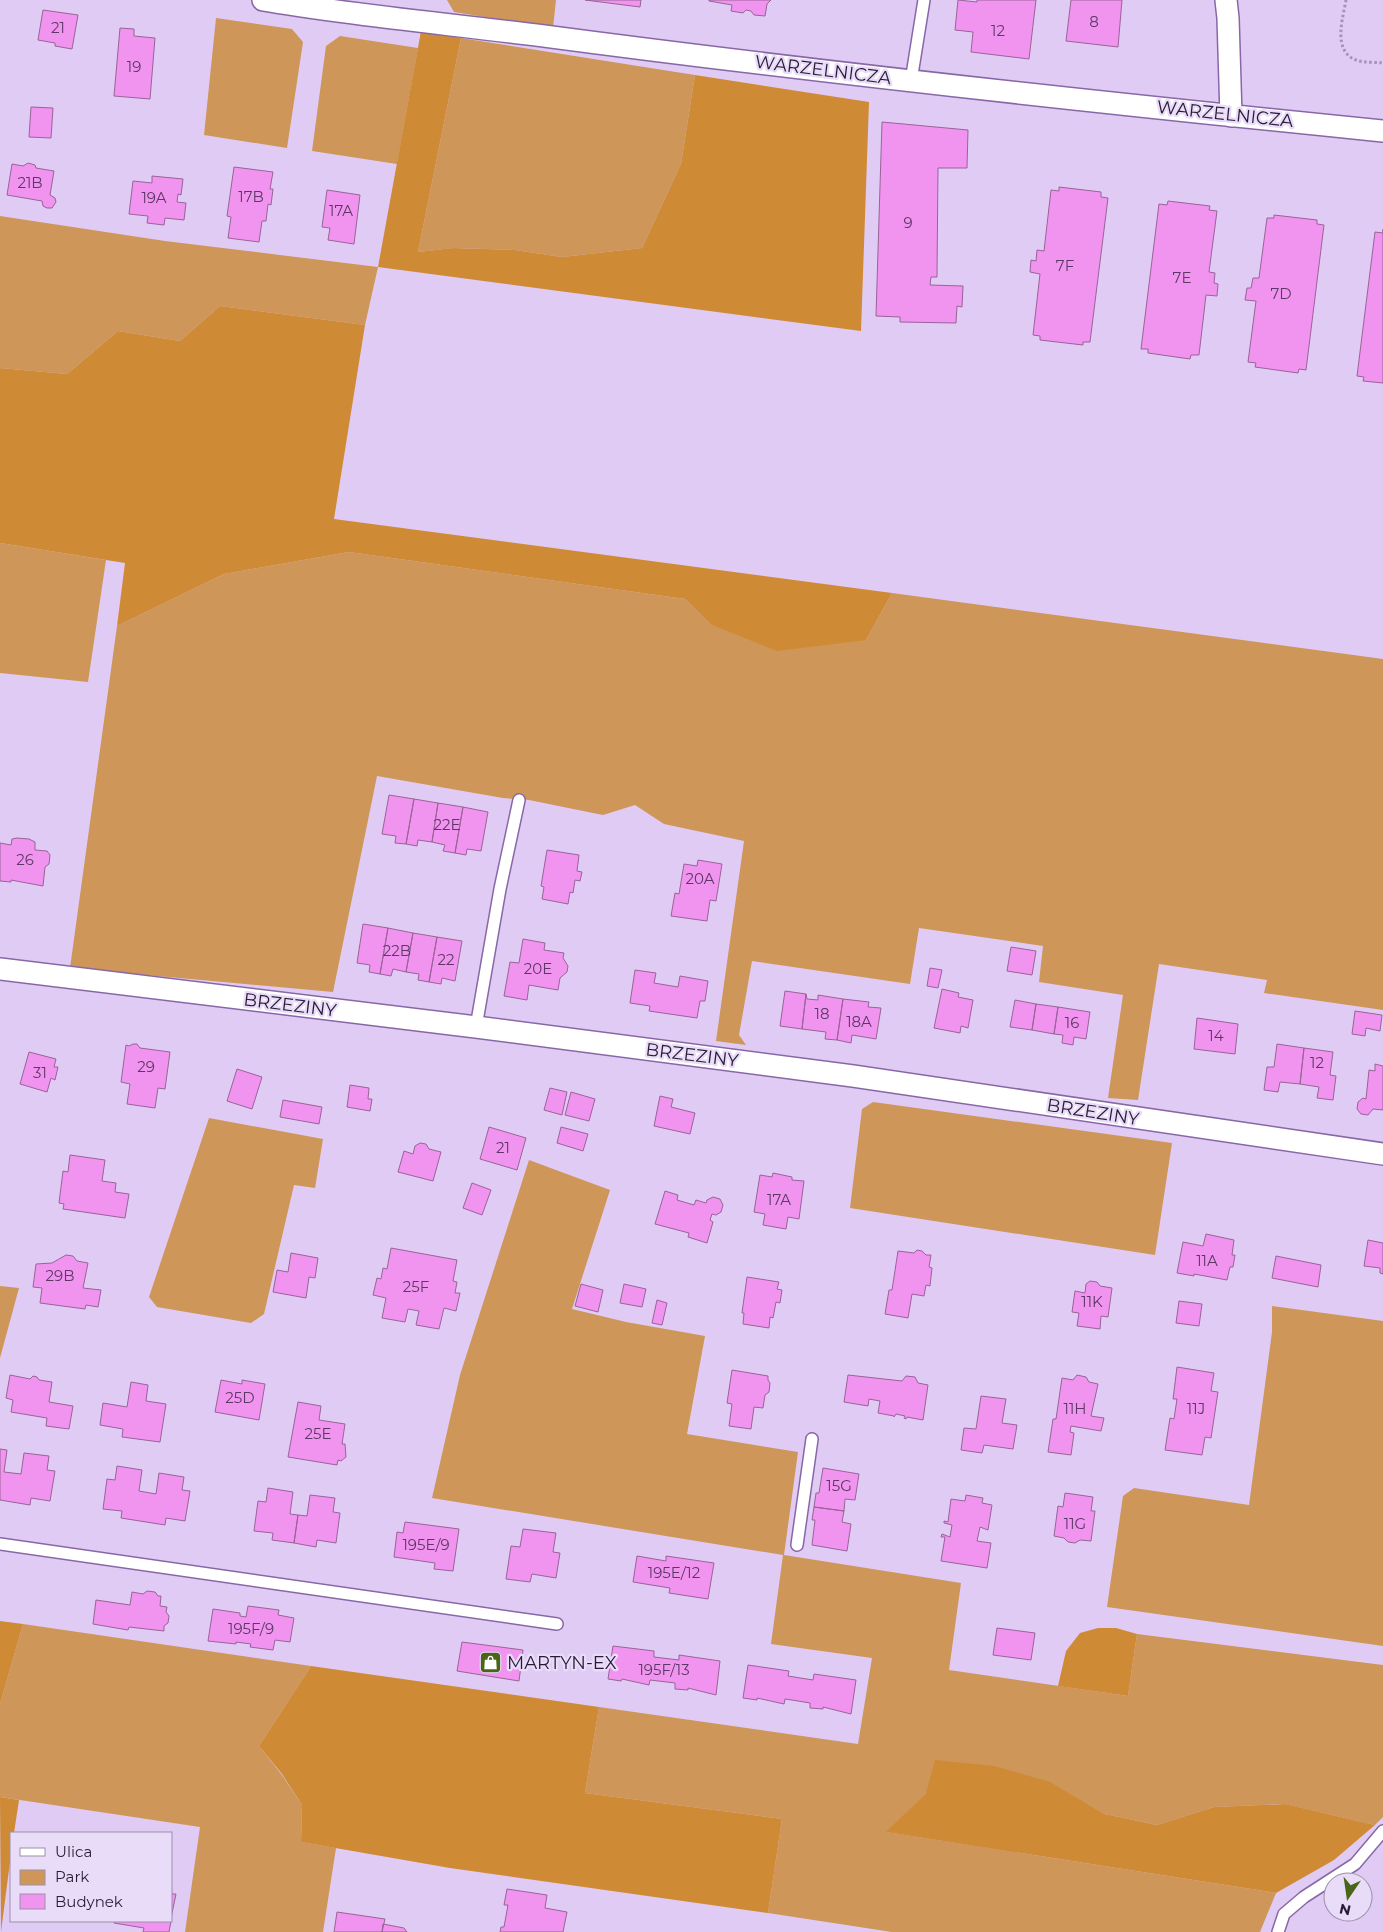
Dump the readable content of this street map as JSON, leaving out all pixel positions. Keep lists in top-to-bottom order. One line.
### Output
{"streets":{"street":["WARZELNICZA","BRZEZINY"]},"places":{"shop":["MARTYN-EX"]},"house_numbers":["8","21","12","19","21B","17B","19A","17A","9","7F","7E","7D","22E","26","20A","22B","22","20E","18","18A","16","14","12","29","31","21","17A","11A","29B","25F","11K","25D","11H","11J","25E","15G","11G","195E/9","195E/12","195F/9","195F/13"],"legend":["Ulica","Park","Budynek"],"north":"bottom"}
